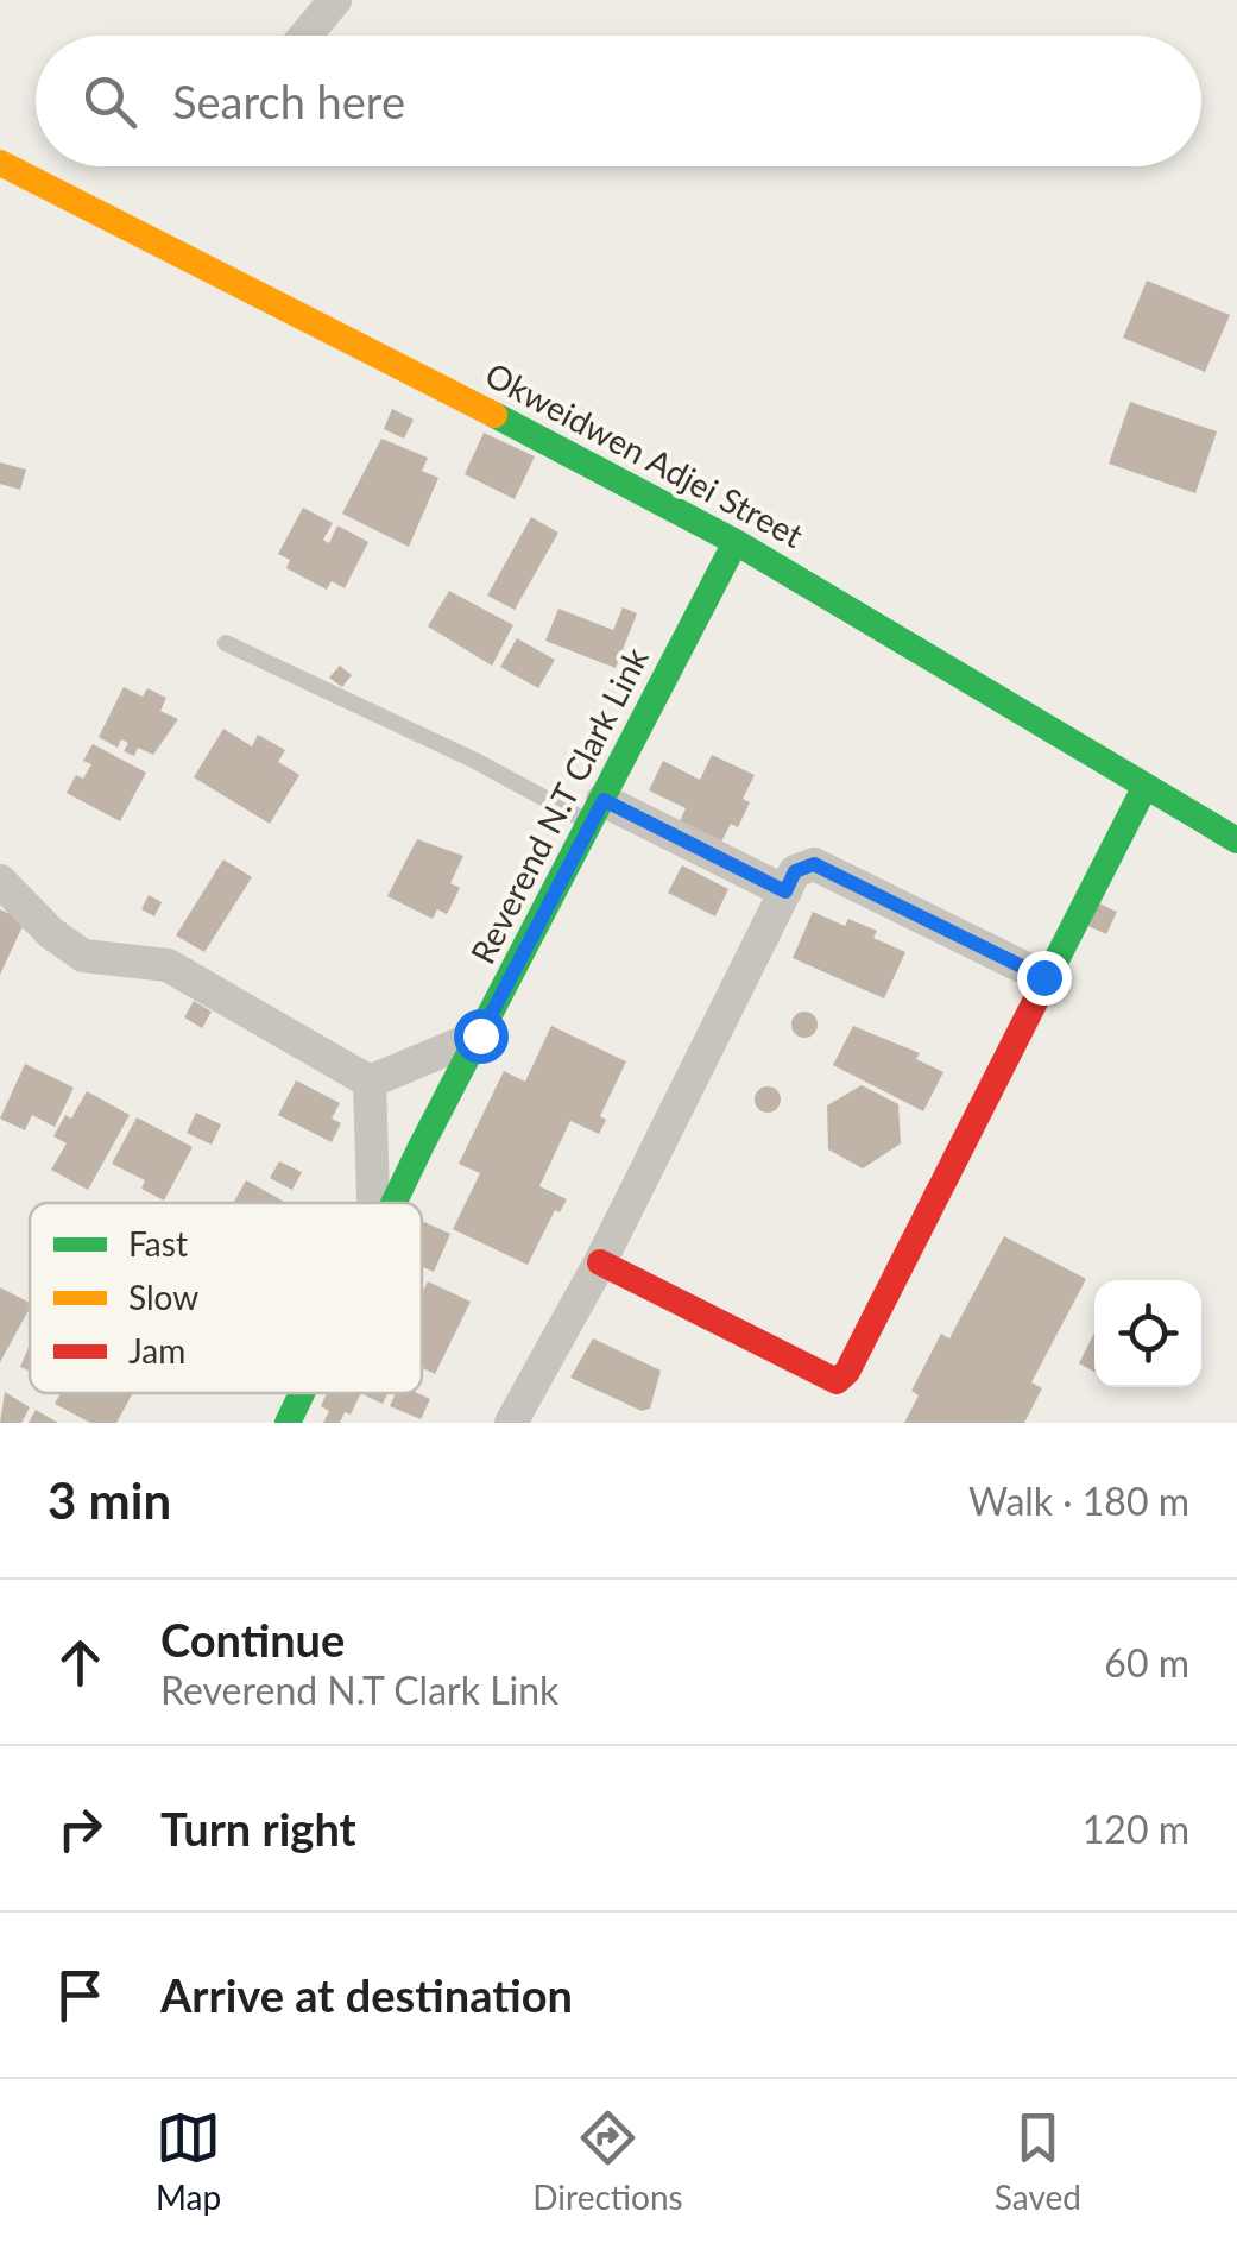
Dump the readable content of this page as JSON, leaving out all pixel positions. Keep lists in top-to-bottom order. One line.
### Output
{"streets":{"street":["Okweidwen Adjei Street","Reverend N.T Clark Link"]},"crossings":[["Okweidwen Adjei Street","Reverend N.T Clark Link"]],"legend":["Fast","Slow","Jam"],"page":{"search":"Search here","heading":["3 min","Walk · 180 m"],"list":[["Continue","Reverend N.T Clark Link","60 m"],["Turn right","120 m"],"Arrive at destination"],"nav":["Map","Directions","Saved"]}}
